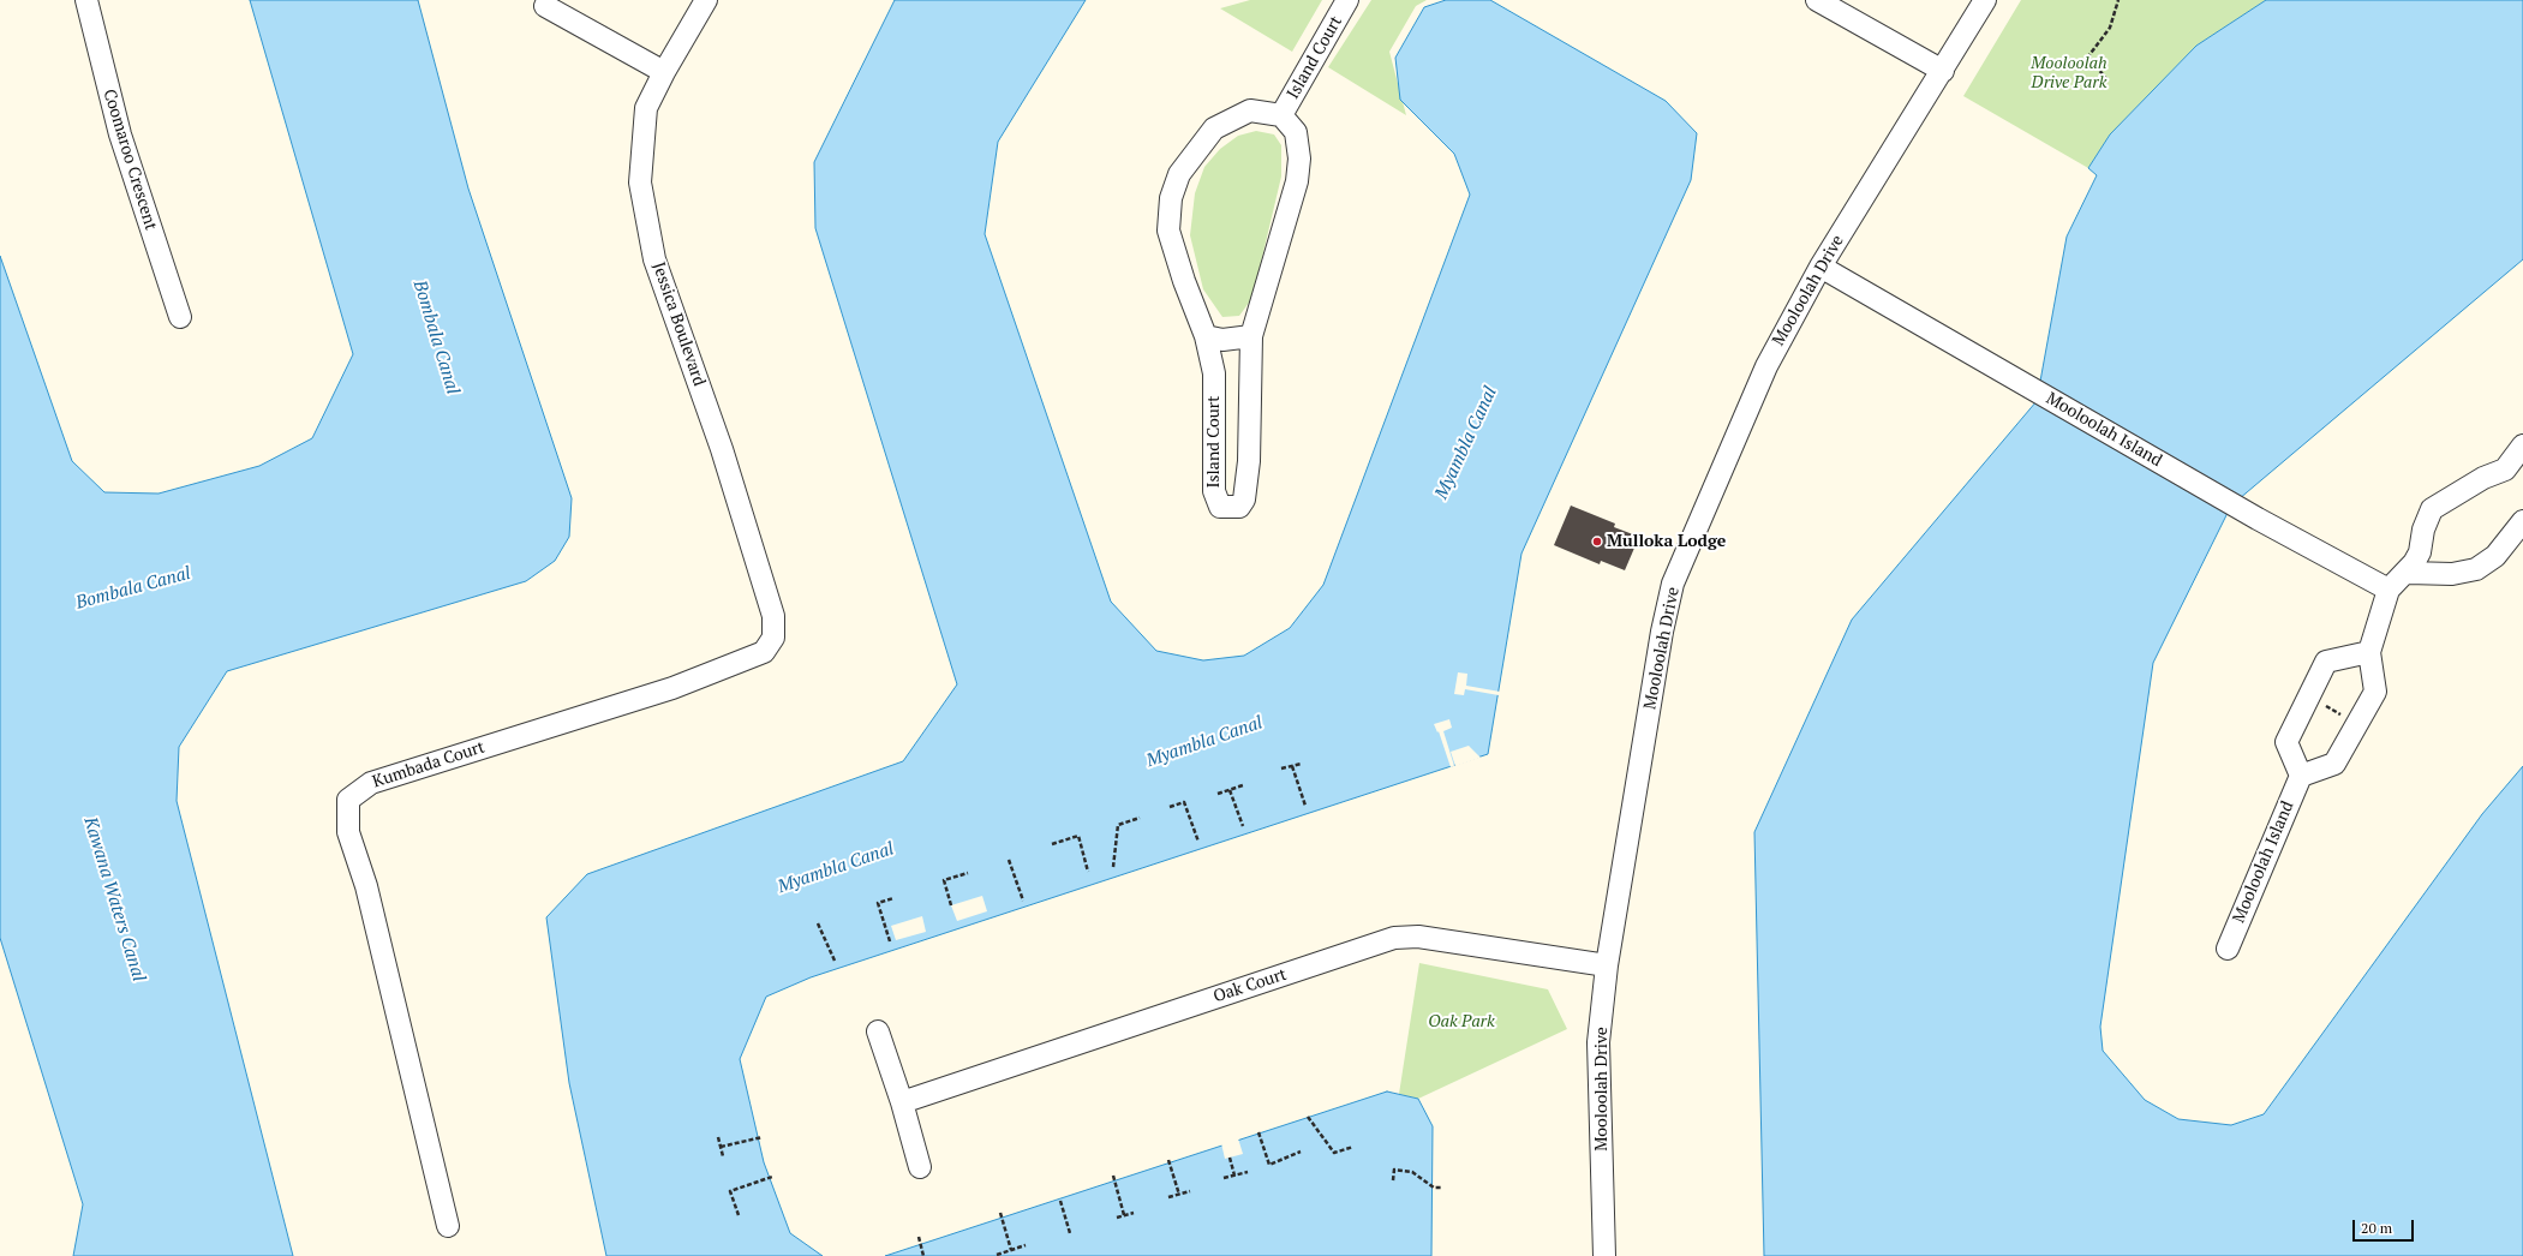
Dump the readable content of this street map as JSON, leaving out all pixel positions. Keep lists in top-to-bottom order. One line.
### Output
{"streets":{"street":["Island Court","Coomaroo Crescent","Mooloolah Drive","Jessica Boulevard","Mooloolah Island","Kumbada Court","Oak Court"]},"crossings":[["Mooloolah Drive","Mooloolah Island"],["Mooloolah Drive","Oak Court"],["Jessica Boulevard","Kumbada Court"]],"water":["Bombala Canal","Myambla Canal","Kawana Waters Canal"],"parks":["Mooloolah Drive Park","Oak Park"],"places":["Mulloka Lodge"],"scale_bar":"20 m"}
